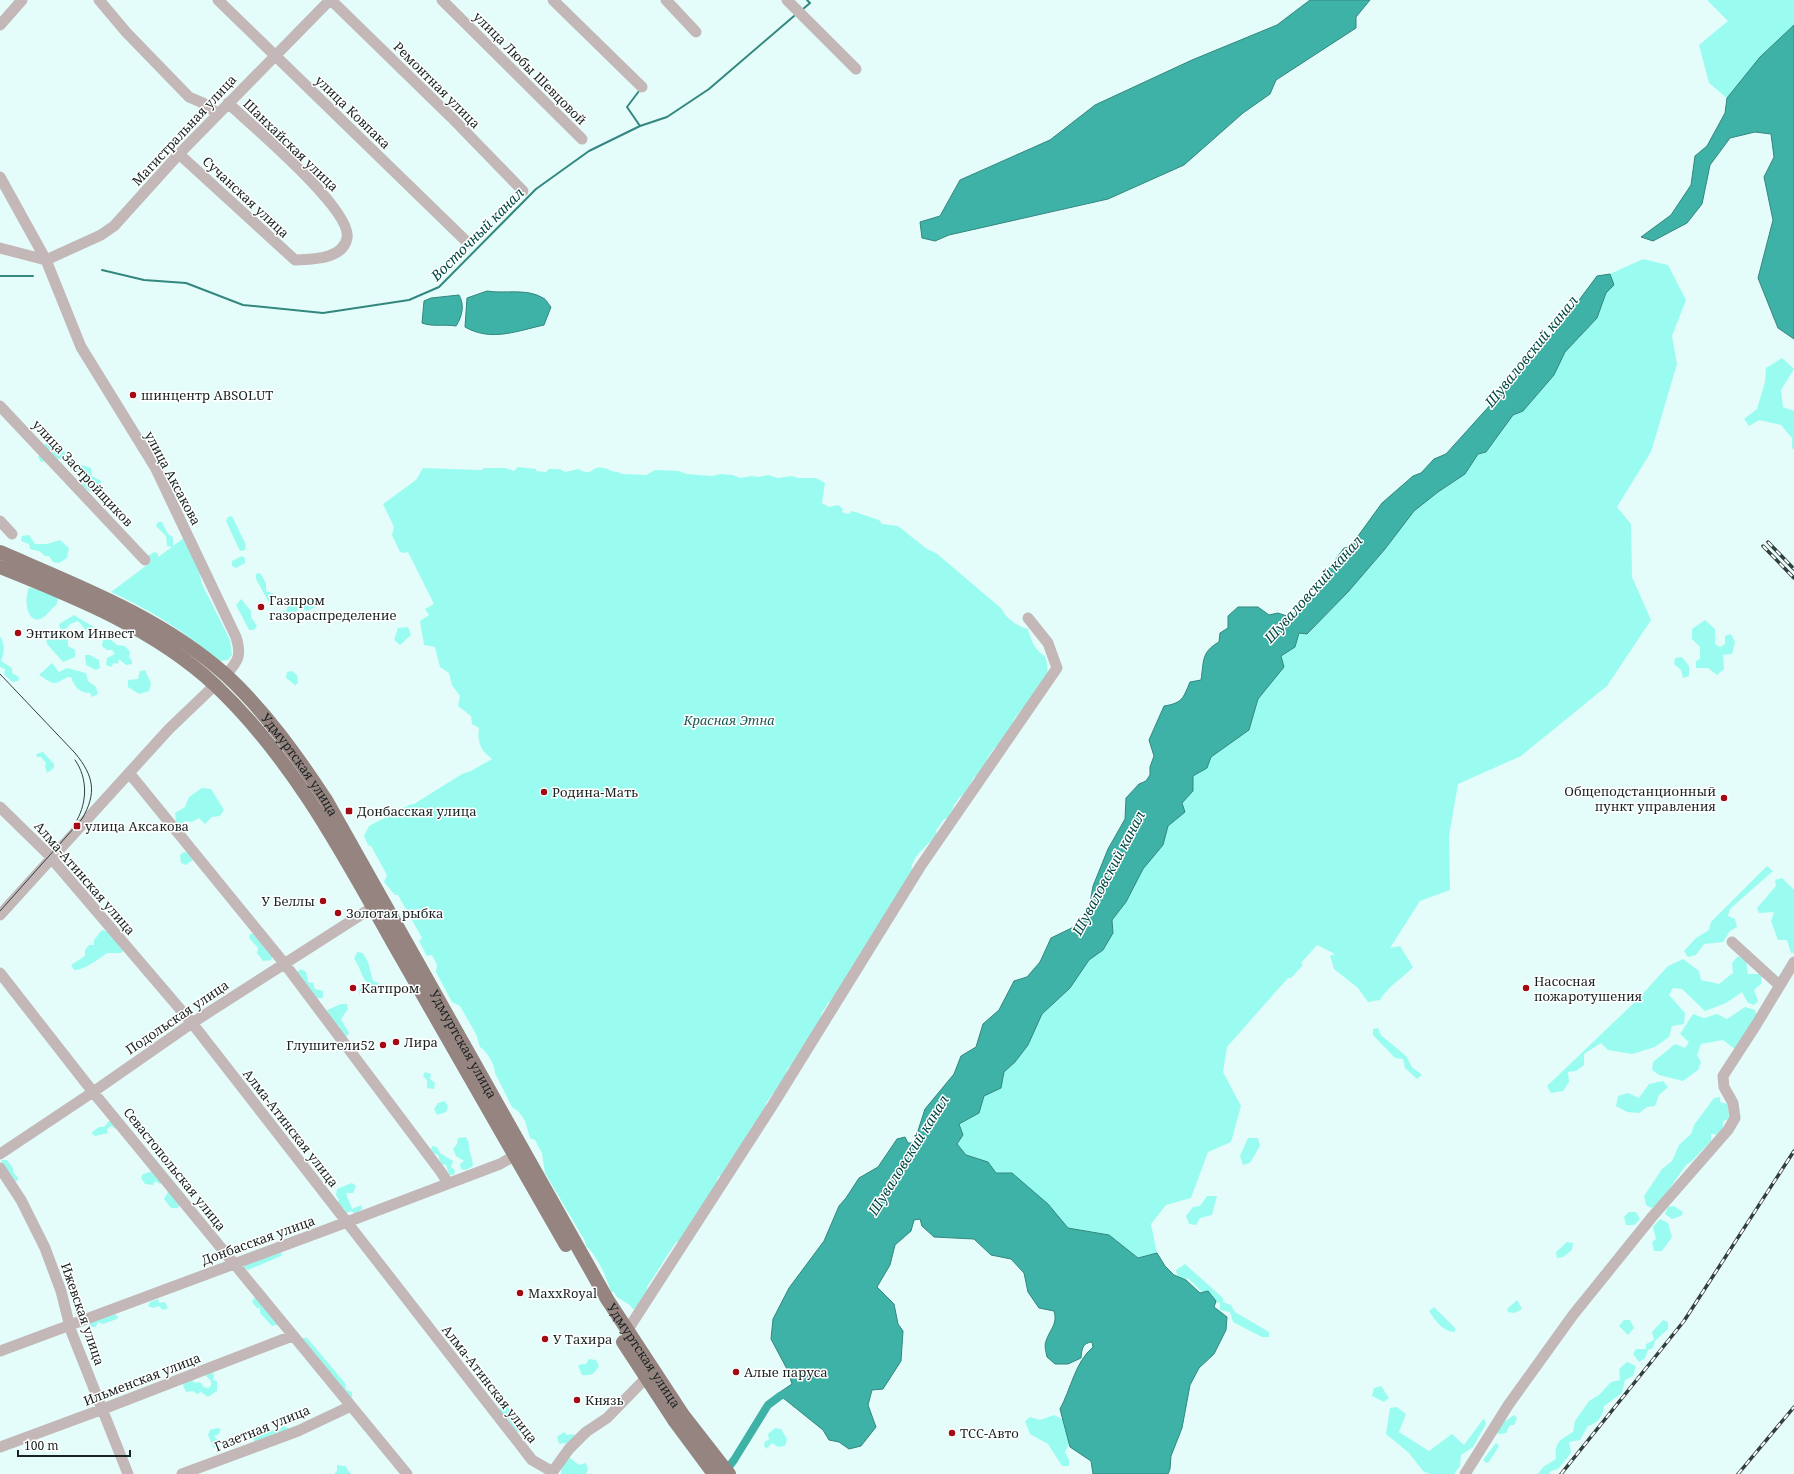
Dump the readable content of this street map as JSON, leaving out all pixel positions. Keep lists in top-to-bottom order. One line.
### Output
{"streets":{"main road":["Удмуртская улица"],"street":["улица Любы Шевцовой","Ремонтная улица","улица Ковпака","Магистральная улица","Шанхайская улица","Сучанская улица","улица Застройщиков","улица Аксакова","Алма-Атинская улица","Подольская улица","Севастопольская улица","Донбасская улица","Ижевская улица","Ильменская улица","Газетная улица"]},"crossings":[["Ремонтная улица","Магистральная улица"],["улица Ковпака","Магистральная улица"],["Магистральная улица","Шанхайская улица"],["Магистральная улица","Сучанская улица"],["Магистральная улица","улица Аксакова"],["Шанхайская улица","Сучанская улица"],["улица Аксакова","Удмуртская улица"],["Удмуртская улица","Подольская улица"],["Удмуртская улица","Донбасская улица"],["Алма-Атинская улица","Подольская улица"],["Алма-Атинская улица","Донбасская улица"],["Подольская улица","Севастопольская улица"],["Севастопольская улица","Донбасская улица"],["Севастопольская улица","Ильменская улица"],["Севастопольская улица","Газетная улица"],["Донбасская улица","Ижевская улица"],["Ижевская улица","Ильменская улица"]],"water":["Восточный канал","Шуваловский канал"],"parks":["Красная Этна"],"places":{"other":["шинцентр ABSOLUT","Газпром газораспределение","Энтиком Инвест","Родина-Мать","Общеподстанционный пункт управления","У Беллы","Золотая рыбка","Катпром","Насосная пожаротушения","Лира","Глушители52","MaxxRoyal","У Тахира","Алые паруса","Князь","ТСС-Авто"],"transit":["Донбасская улица","улица Аксакова"]},"scale_bar":"100 m"}
